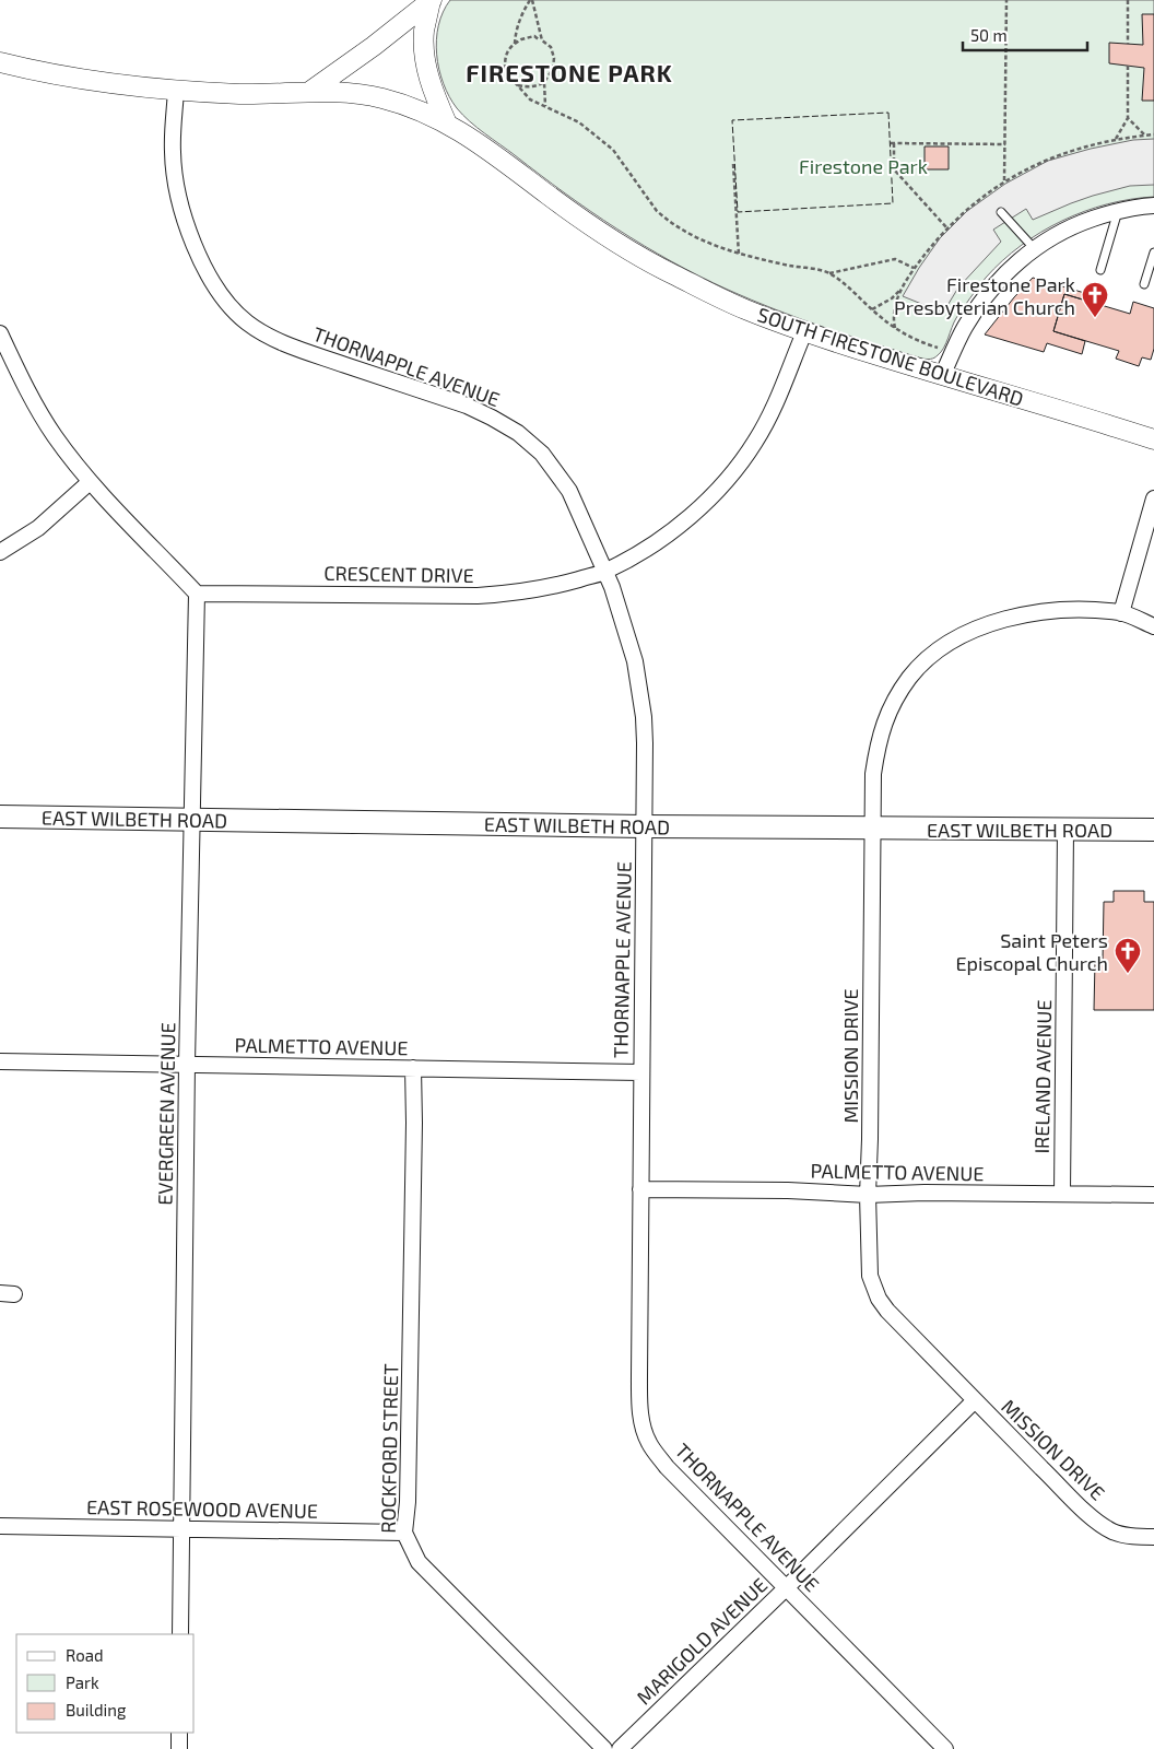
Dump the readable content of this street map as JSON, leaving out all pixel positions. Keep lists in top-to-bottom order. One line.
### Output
{"streets":{"main road":["EAST WILBETH ROAD"],"street":["SOUTH FIRESTONE BOULEVARD","THORNAPPLE AVENUE","CRESCENT DRIVE","PALMETTO AVENUE","MISSION DRIVE","IRELAND AVENUE","EVERGREEN AVENUE","ROCKFORD STREET","EAST ROSEWOOD AVENUE","MARIGOLD AVENUE"]},"crossings":[["SOUTH FIRESTONE BOULEVARD","THORNAPPLE AVENUE"],["SOUTH FIRESTONE BOULEVARD","CRESCENT DRIVE"],["THORNAPPLE AVENUE","CRESCENT DRIVE"],["THORNAPPLE AVENUE","EAST WILBETH ROAD"],["THORNAPPLE AVENUE","PALMETTO AVENUE"],["THORNAPPLE AVENUE","MARIGOLD AVENUE"],["CRESCENT DRIVE","EVERGREEN AVENUE"],["EAST WILBETH ROAD","MISSION DRIVE"],["EAST WILBETH ROAD","IRELAND AVENUE"],["EAST WILBETH ROAD","EVERGREEN AVENUE"],["PALMETTO AVENUE","MISSION DRIVE"],["PALMETTO AVENUE","IRELAND AVENUE"],["PALMETTO AVENUE","EVERGREEN AVENUE"],["PALMETTO AVENUE","ROCKFORD STREET"],["MISSION DRIVE","MARIGOLD AVENUE"],["EVERGREEN AVENUE","EAST ROSEWOOD AVENUE"],["ROCKFORD STREET","EAST ROSEWOOD AVENUE"]],"districts":["FIRESTONE PARK"],"parks":["Firestone Park"],"places":{"church":["Firestone Park Presbyterian Church","Saint Peters Episcopal Church"]},"legend":["Road","Park","Building"],"scale_bar":"50 m"}
